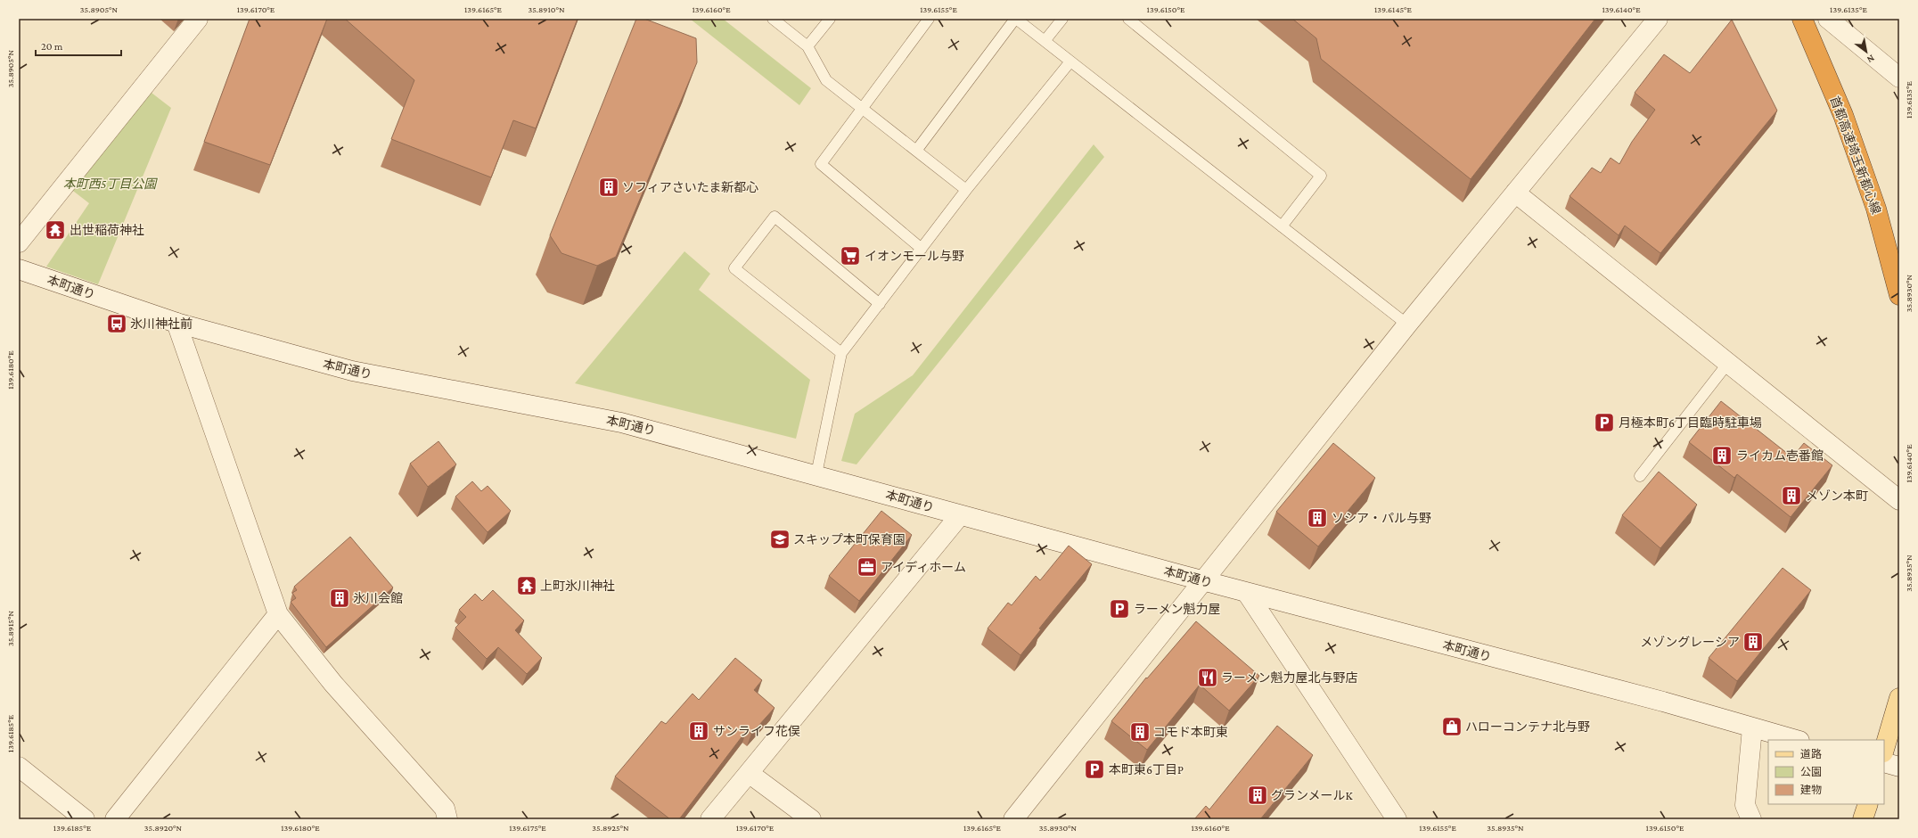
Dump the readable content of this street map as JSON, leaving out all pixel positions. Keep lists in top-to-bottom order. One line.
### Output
{"streets":{"highway":["首都高速埼玉新都心線"],"street":["本町通り"]},"parks":["本町西5丁目公園"],"places":{"building":["ソフィアさいたま新都心","ライカム壱番館","メゾン本町","ソシア・パル与野","氷川会館","メゾングレーシア","サンライフ花俣","コモド本町東","グランメールK"],"temple":["出世稲荷神社","上町氷川神社"],"supermarket":["イオンモール与野"],"bus stop":["氷川神社前"],"parking":["月極本町6丁目臨時駐車場","ラーメン魁力屋","本町東6丁目P"],"school or university":["スキップ本町保育園"],"office":["アイディホーム"],"restaurant":["ラーメン魁力屋北与野店"],"shop":["ハローコンテナ北与野"]},"legend":["道路","公園","建物"],"scale_bar":"20 m","north":"bottom right","coordinates":["35.8905°N","139.6170°E","139.6165°E","35.8910°N","139.6160°E","139.6155°E","139.6150°E","139.6145°E","139.6140°E","139.6135°E","35.8930°N","139.6180°E","35.8935°N","35.8915°N","139.6185°E","35.8920°N","139.6175°E","35.8925°N"]}
